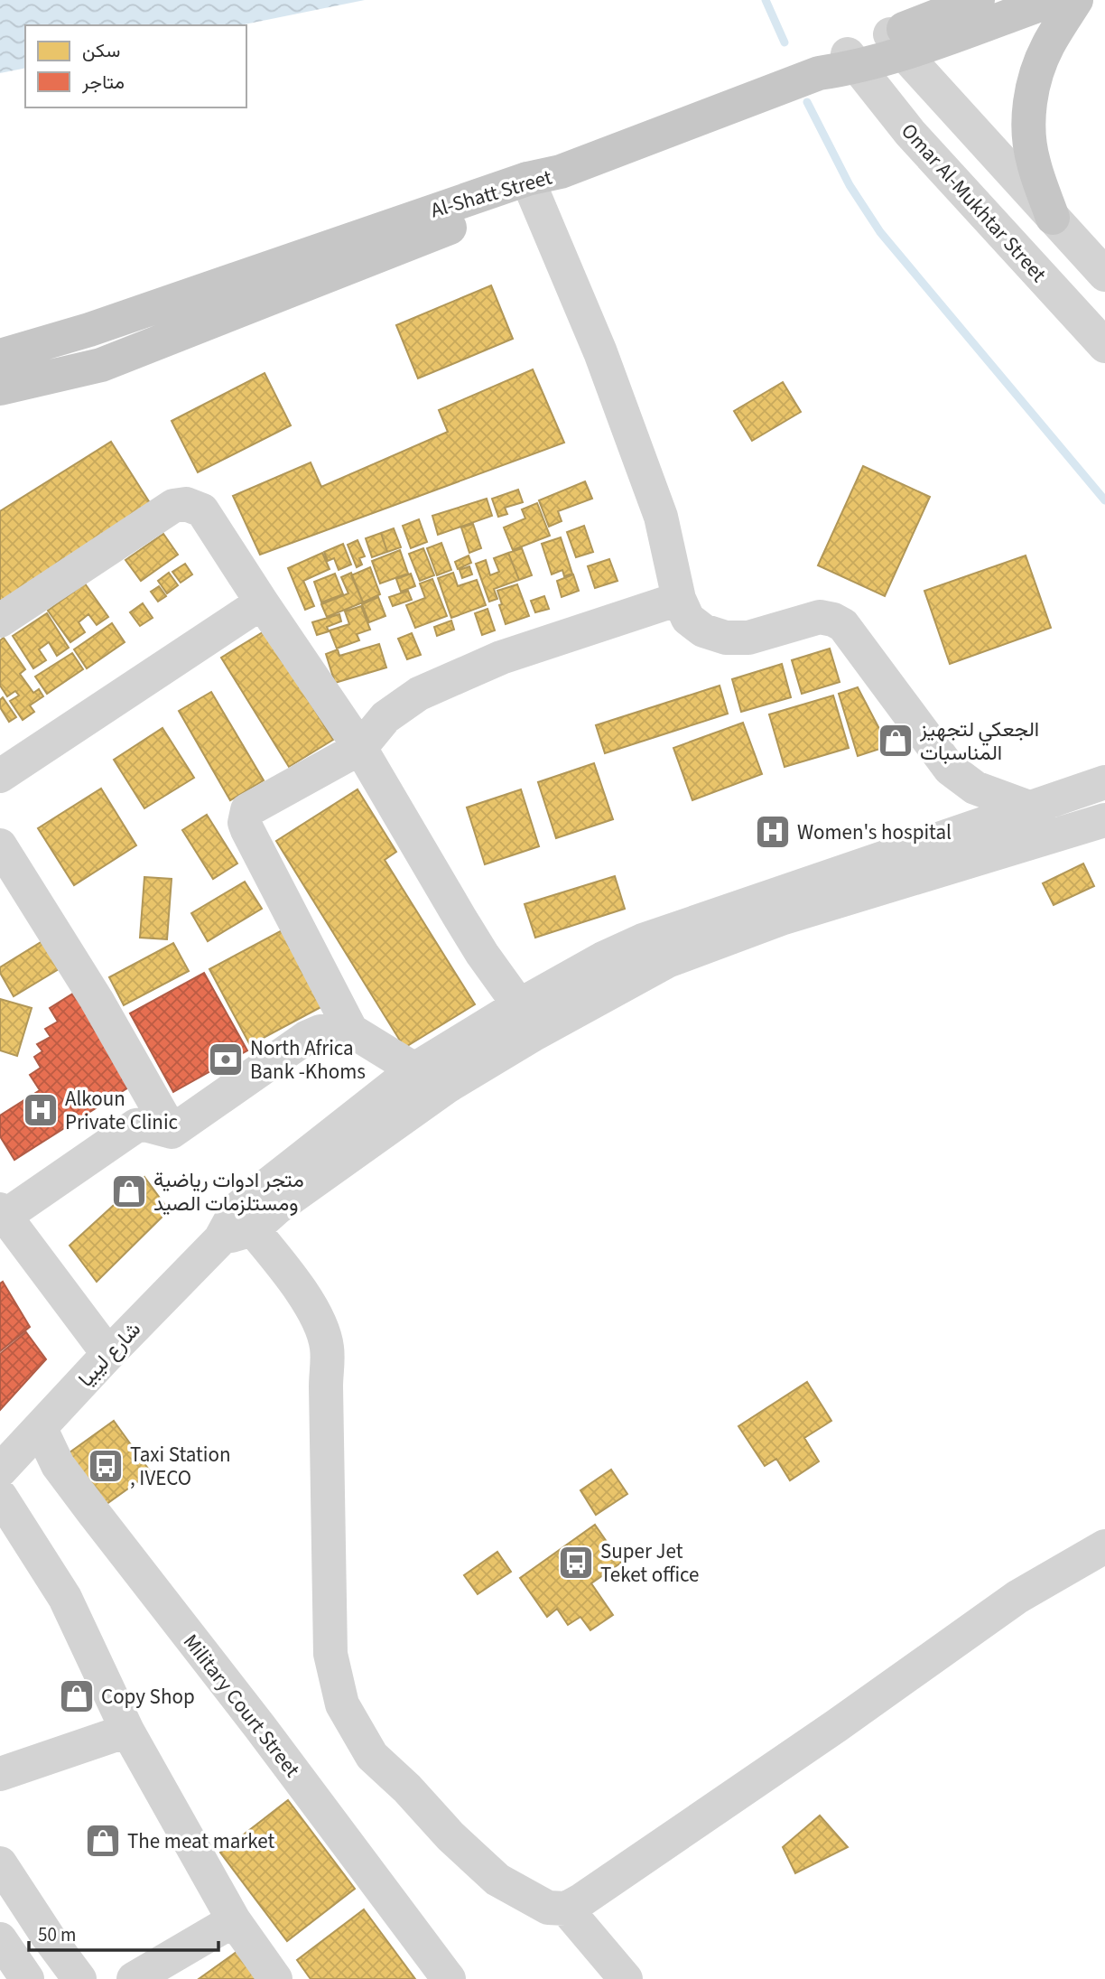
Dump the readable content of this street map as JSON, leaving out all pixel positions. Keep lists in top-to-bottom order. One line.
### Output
{"streets":{"main road":["Al-Shatt Street"],"street":["Omar Al-Mukhtar Street","شارع ليبيا","Military Court Street"]},"crossings":[["Al-Shatt Street","Omar Al-Mukhtar Street"],["شارع ليبيا","Military Court Street"]],"places":{"shop":["الجعكي لتجهيز المناسبات","متجر ادوات رياضية ومستلزمات الصيد","Copy Shop","The meat market"],"hospital":["Women's hospital","Alkoun Private Clinic"],"bank":["North Africa Bank -Khoms"],"bus stop":["Taxi Station , IVECO","Super Jet Teket office"]},"legend":["سكن","متاجر"],"scale_bar":"50 m"}
